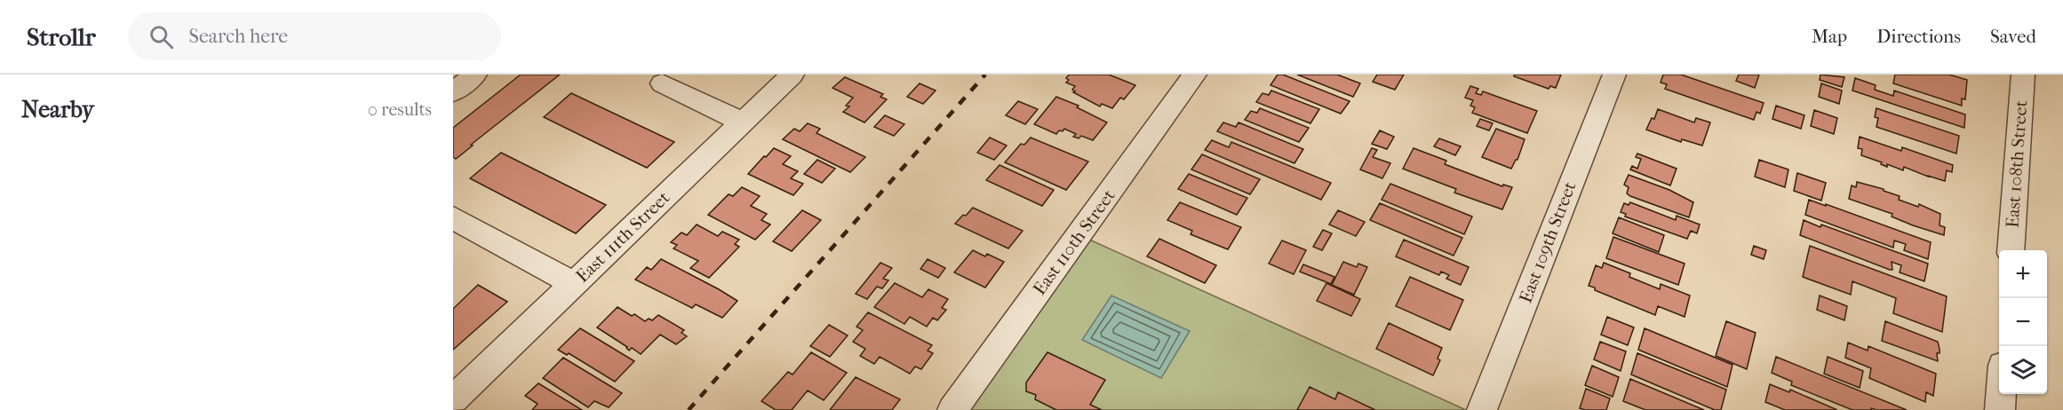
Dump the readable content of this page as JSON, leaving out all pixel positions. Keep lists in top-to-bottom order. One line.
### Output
{"streets":{"street":["East 108th Street","East 111th Street","East 110th Street","East 109th Street"]},"page":{"header":"Strollr","search":"Search here","nav":["Map","Directions","Saved"],"heading":["Nearby","0 results"],"map_buttons":["+","−"]}}
